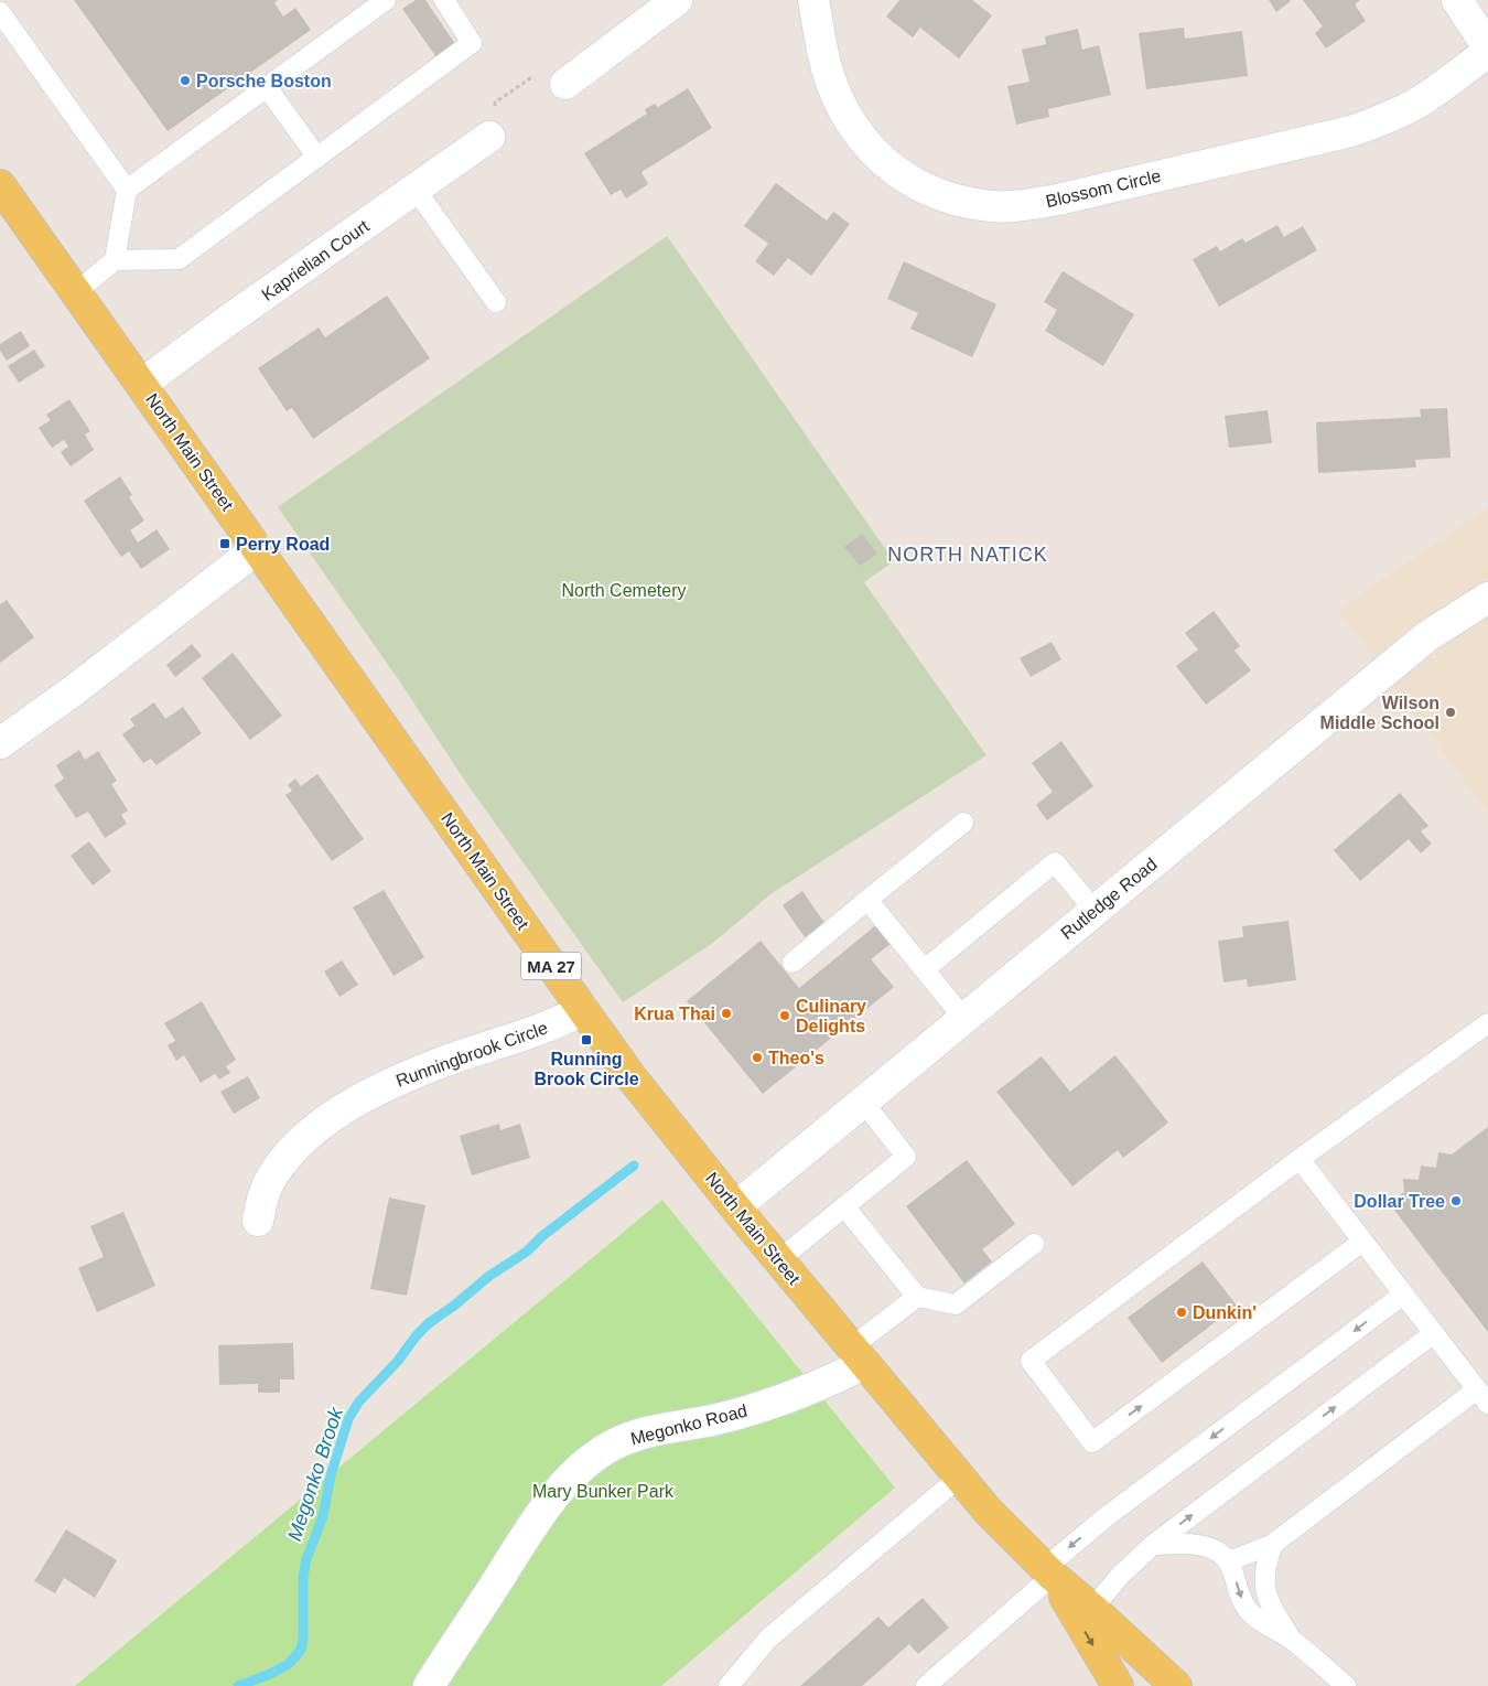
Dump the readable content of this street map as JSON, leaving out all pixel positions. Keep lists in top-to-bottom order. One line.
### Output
{"streets":{"main road":["North Main Street","MA 27"],"street":["Blossom Circle","Kaprielian Court","Rutledge Road","Runningbrook Circle","Megonko Road"]},"crossings":[["Kaprielian Court","North Main Street"],["North Main Street","Rutledge Road"],["North Main Street","Runningbrook Circle"],["North Main Street","Megonko Road"]],"districts":["NORTH NATICK"],"water":["Megonko Brook"],"parks":["North Cemetery","Mary Bunker Park"],"places":{"other":["Porsche Boston","Wilson Middle School","Krua Thai","Culinary Delights","Theo's","Dollar Tree","Dunkin'"],"transit":["Perry Road","Running Brook Circle"]}}
